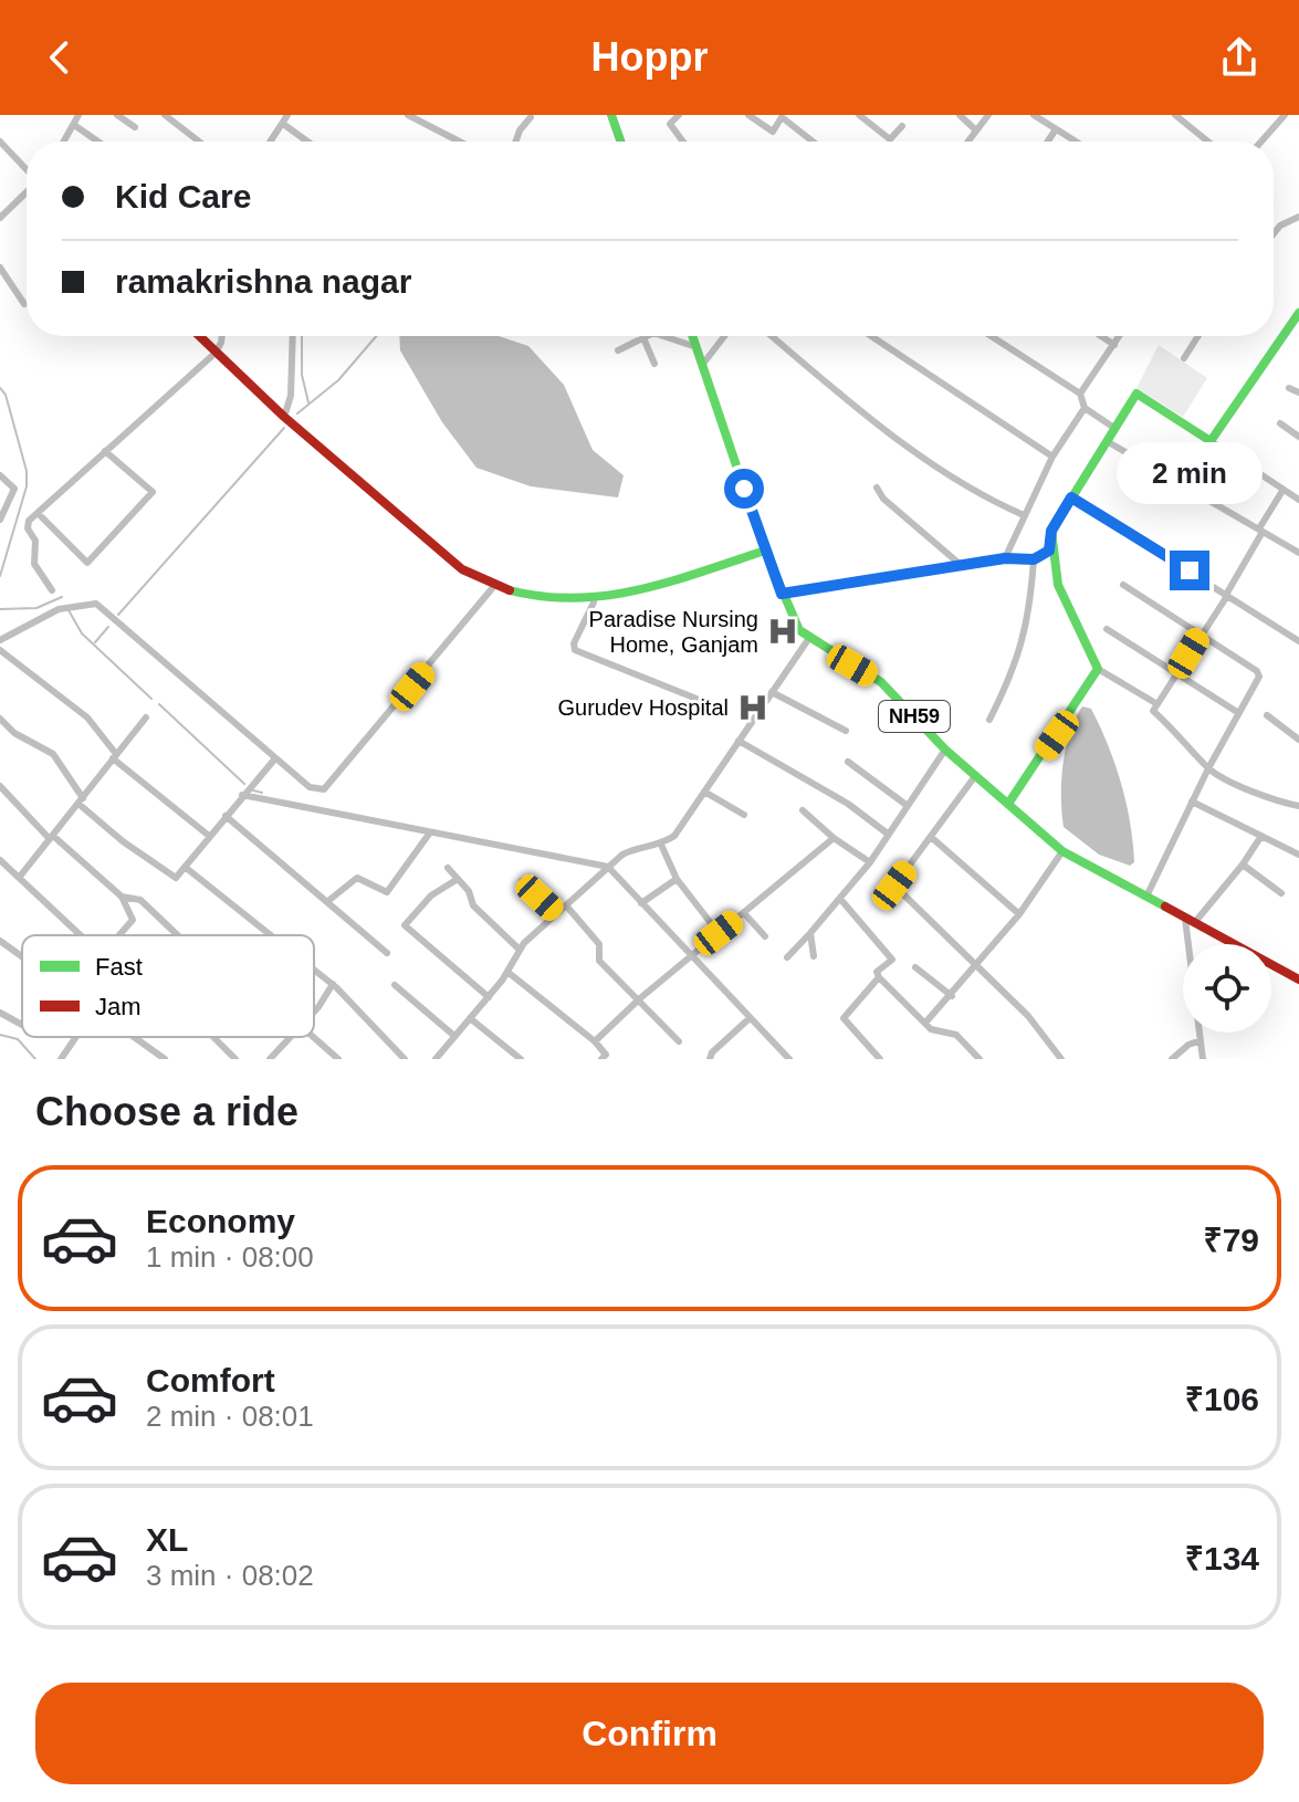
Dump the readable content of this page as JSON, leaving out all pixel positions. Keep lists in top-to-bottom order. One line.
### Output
{"streets":{"main road":["NH59"]},"places":{"hospital":["Paradise Nursing Home, Ganjam","Gurudev Hospital"]},"legend":["Fast","Jam"],"page":{"header":"Hoppr","banner":["Kid Care","ramakrishna nagar"],"bubble":"2 min","heading":"Choose a ride","list":[{"name":"Economy","note":"1 min · 08:00","value":"₹79"},{"name":"Comfort","note":"2 min · 08:01","value":"₹106"},{"name":"XL","note":"3 min · 08:02","value":"₹134"}],"buttons":"Confirm"}}
